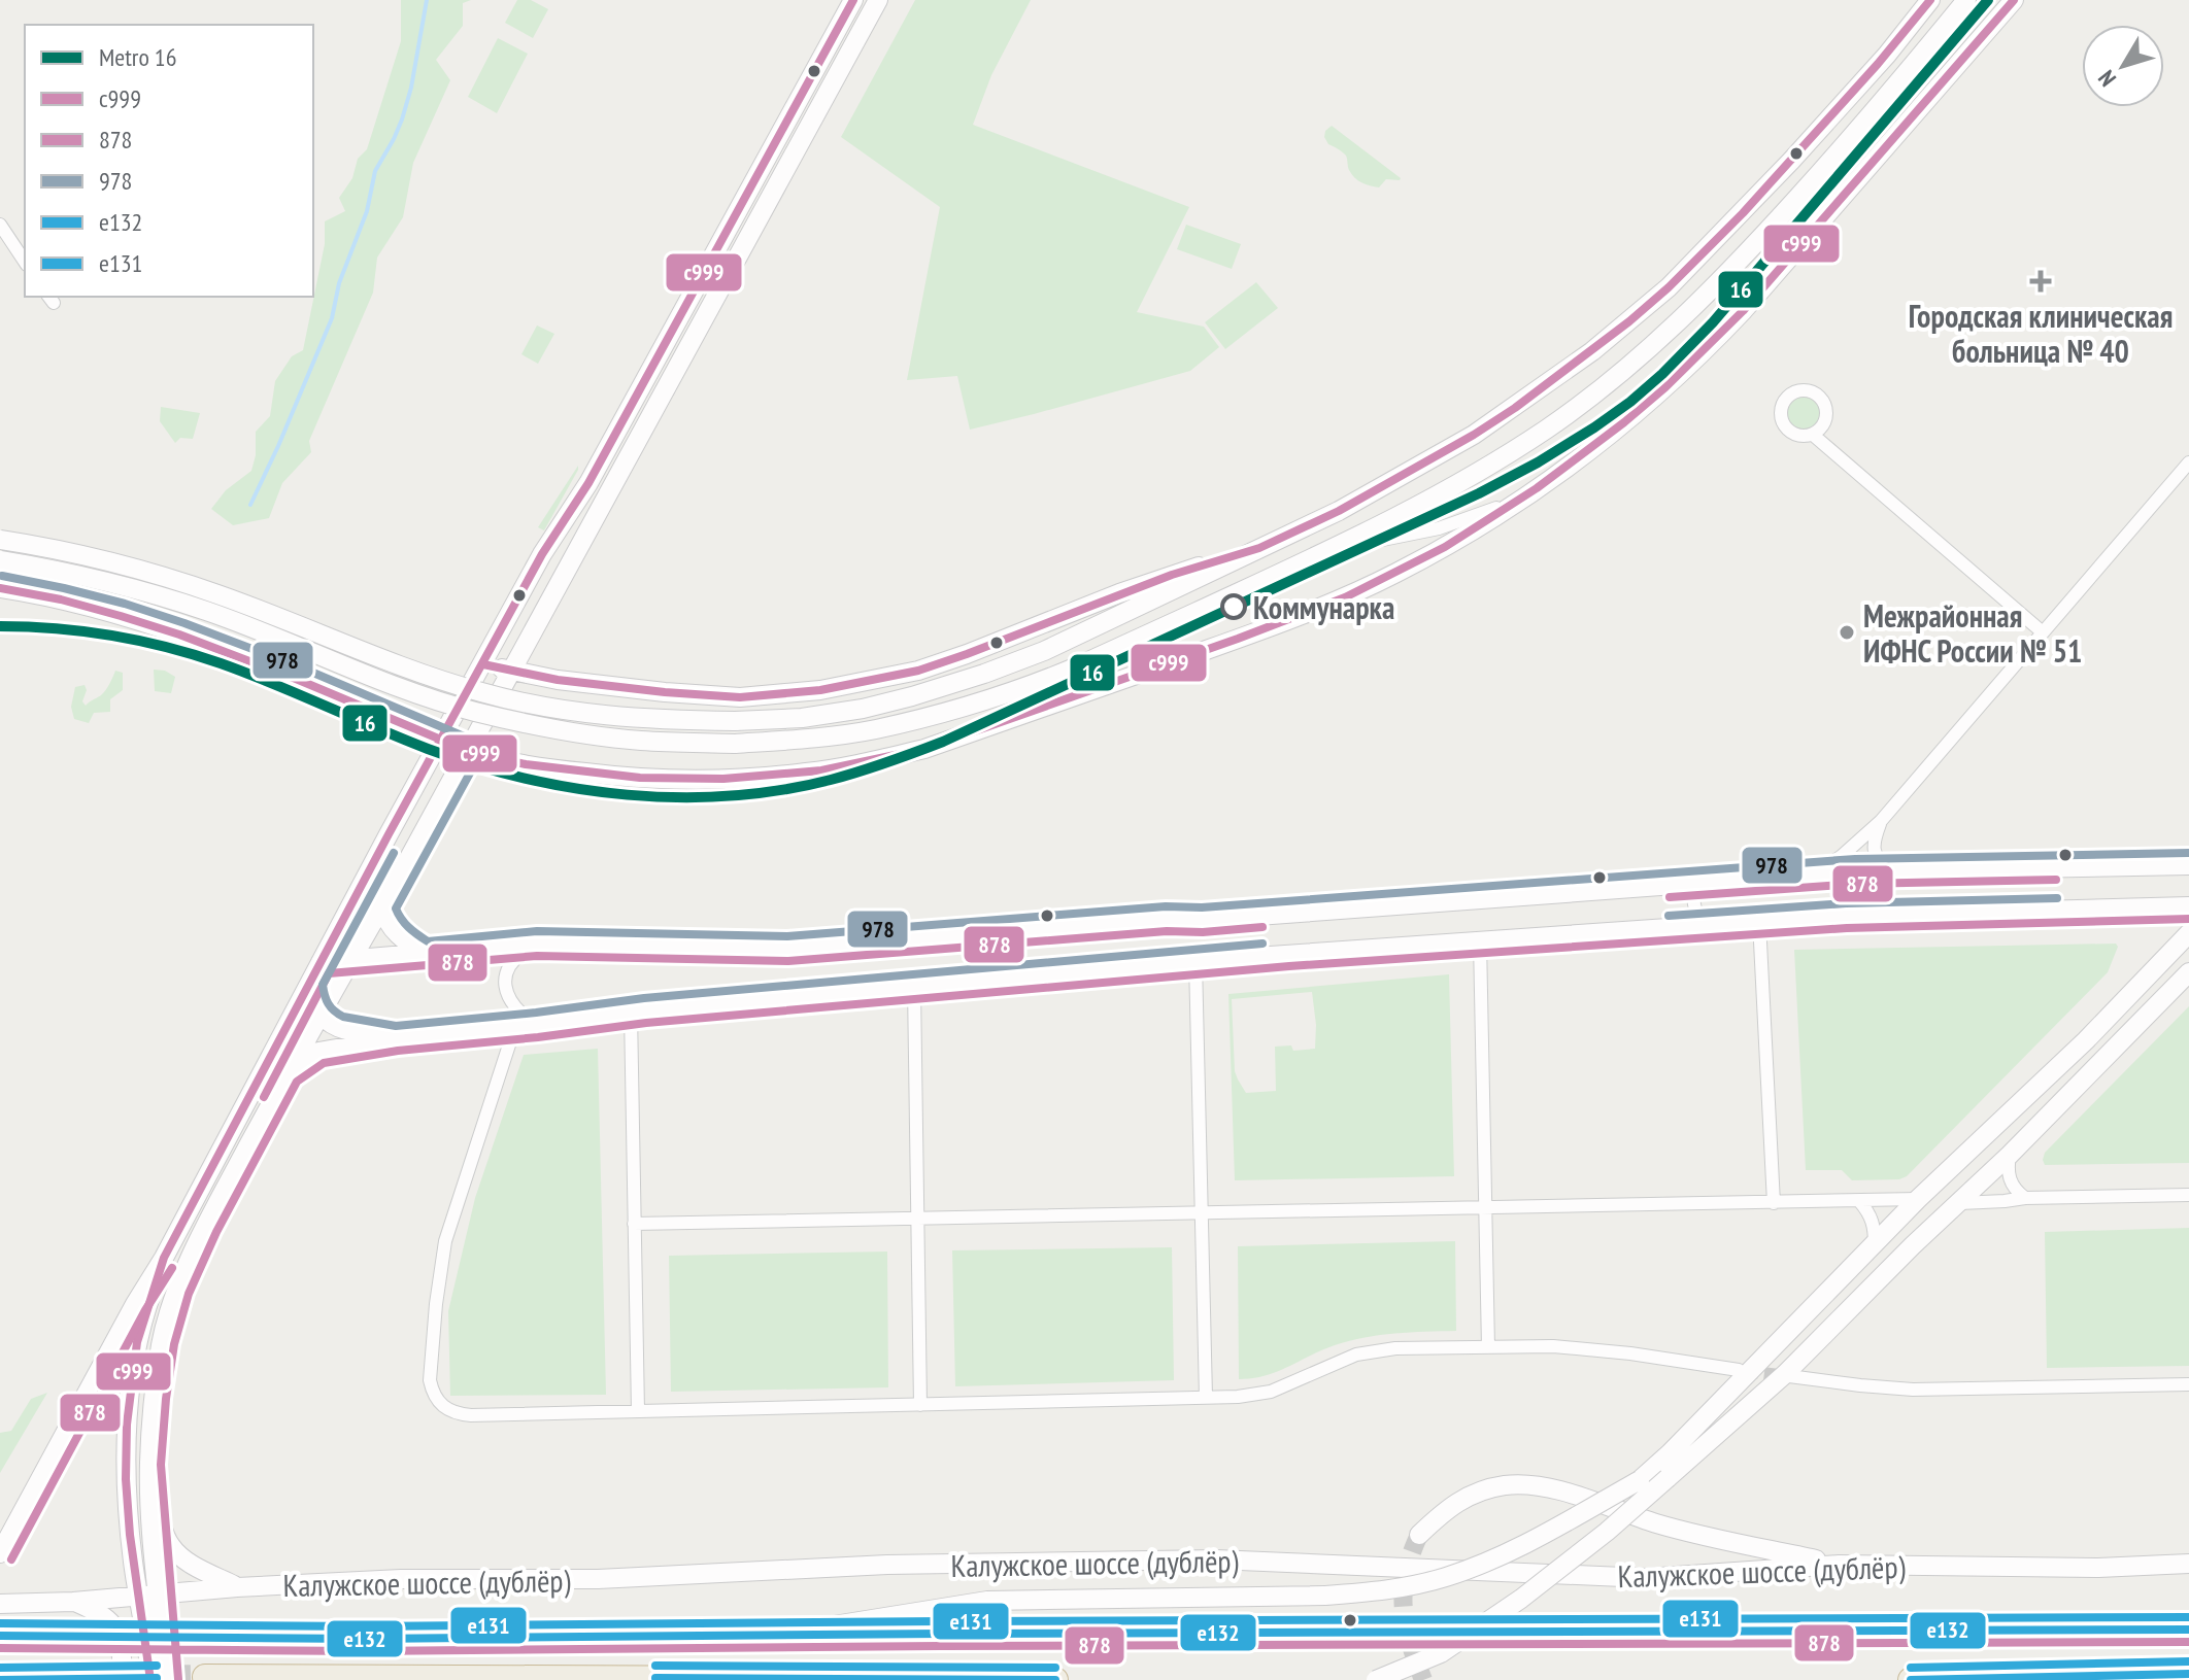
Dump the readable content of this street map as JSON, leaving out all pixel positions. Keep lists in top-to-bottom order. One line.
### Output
{"streets":{"main road":["Калужское шоссе (дублёр)"]},"places":{"health":["Городская клиническая больница № 40"],"other":["Коммунарка","Межрайонная ИФНС России № 51"]},"lines":["metro line 16","transit line с999","transit line 978","transit line 878","transit line е131","transit line е132"],"legend":["Metro 16","с999","878","978","е132","е131"],"north":"bottom left"}
